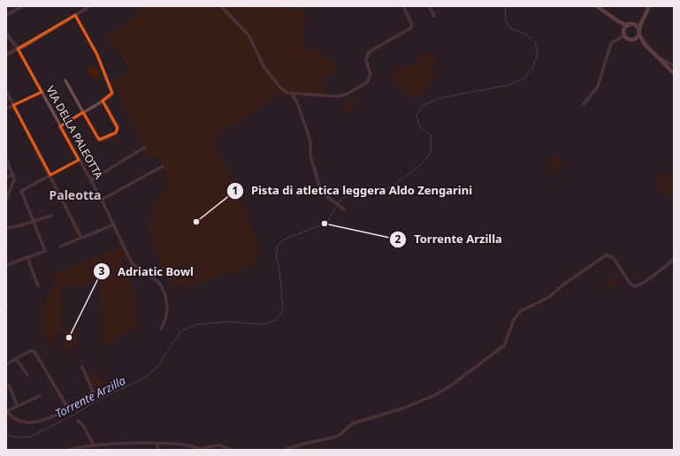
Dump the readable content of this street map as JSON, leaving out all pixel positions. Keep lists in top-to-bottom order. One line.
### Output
{"streets":{"street":["VIA DELLA PALEOTTA"]},"districts":["Paleotta"],"water":["Torrente Arzilla"],"places":["Pista di atletica leggera Aldo Zengarini","Torrente Arzilla","Adriatic Bowl"]}
